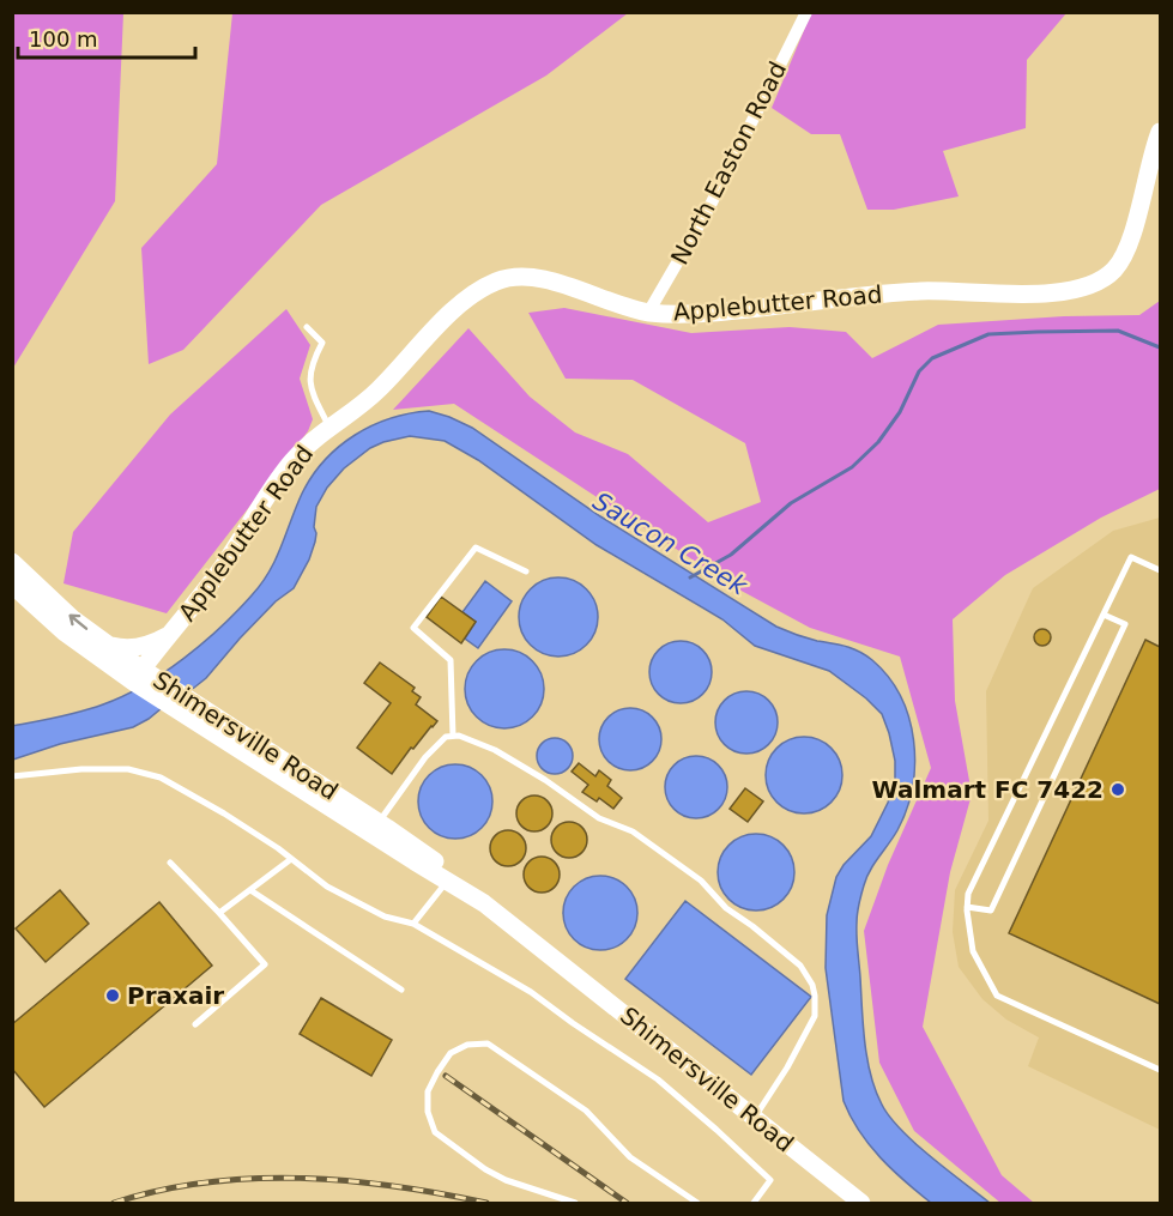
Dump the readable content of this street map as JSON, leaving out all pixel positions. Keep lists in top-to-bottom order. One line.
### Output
{"streets":{"street":["North Easton Road","Applebutter Road","Shimersville Road"]},"crossings":[["North Easton Road","Applebutter Road"],["Applebutter Road","Shimersville Road"]],"water":["Saucon Creek"],"places":["Walmart FC 7422","Praxair"],"scale_bar":"100 m"}
